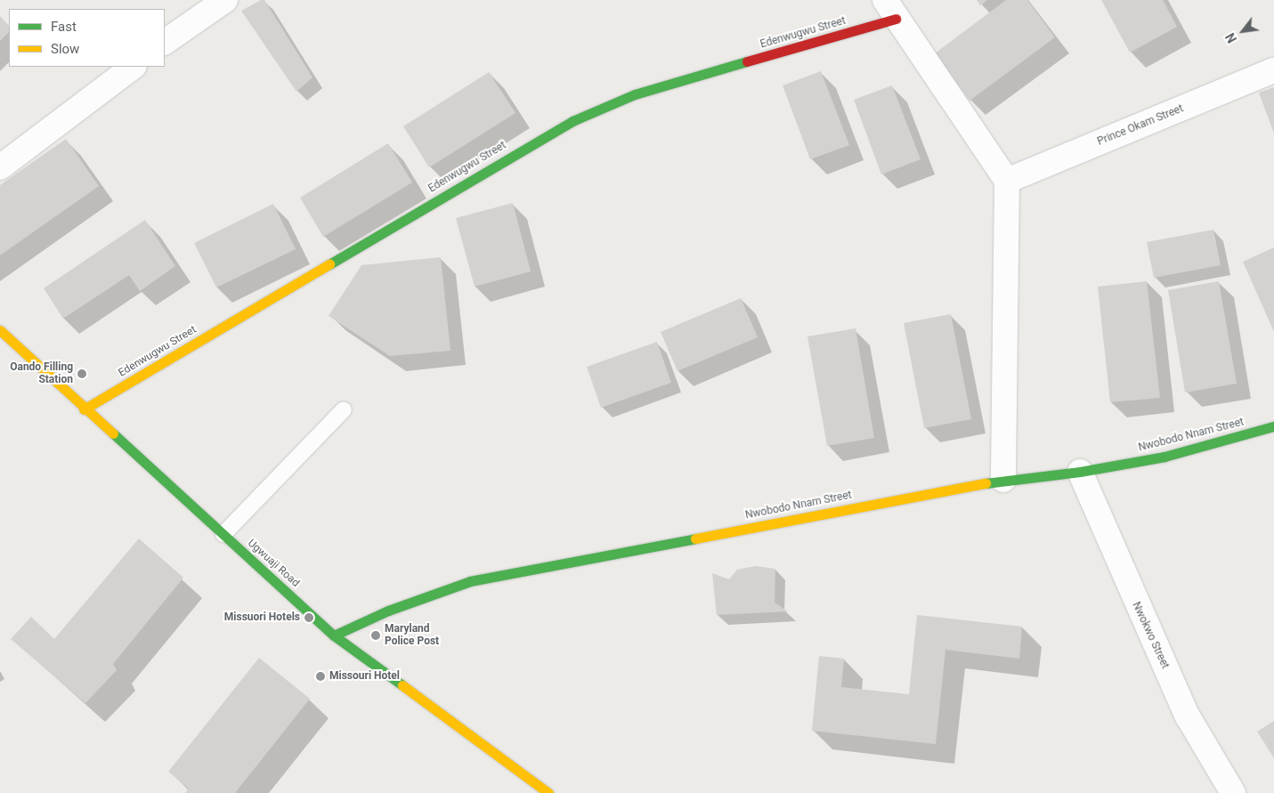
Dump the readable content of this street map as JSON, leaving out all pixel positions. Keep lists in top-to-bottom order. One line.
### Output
{"streets":{"street":["Edenwugwu Street","Prince Okam Street","Nwobodo Nnam Street","Ugwuaji Road","Nwokwo Street"]},"crossings":[["Edenwugwu Street","Ugwuaji Road"],["Nwobodo Nnam Street","Ugwuaji Road"],["Nwobodo Nnam Street","Nwokwo Street"]],"places":["Oando Filling Station","Missuori Hotels","Maryland Police Post","Missouri Hotel"],"legend":["Fast","Slow"],"north":"bottom left"}
